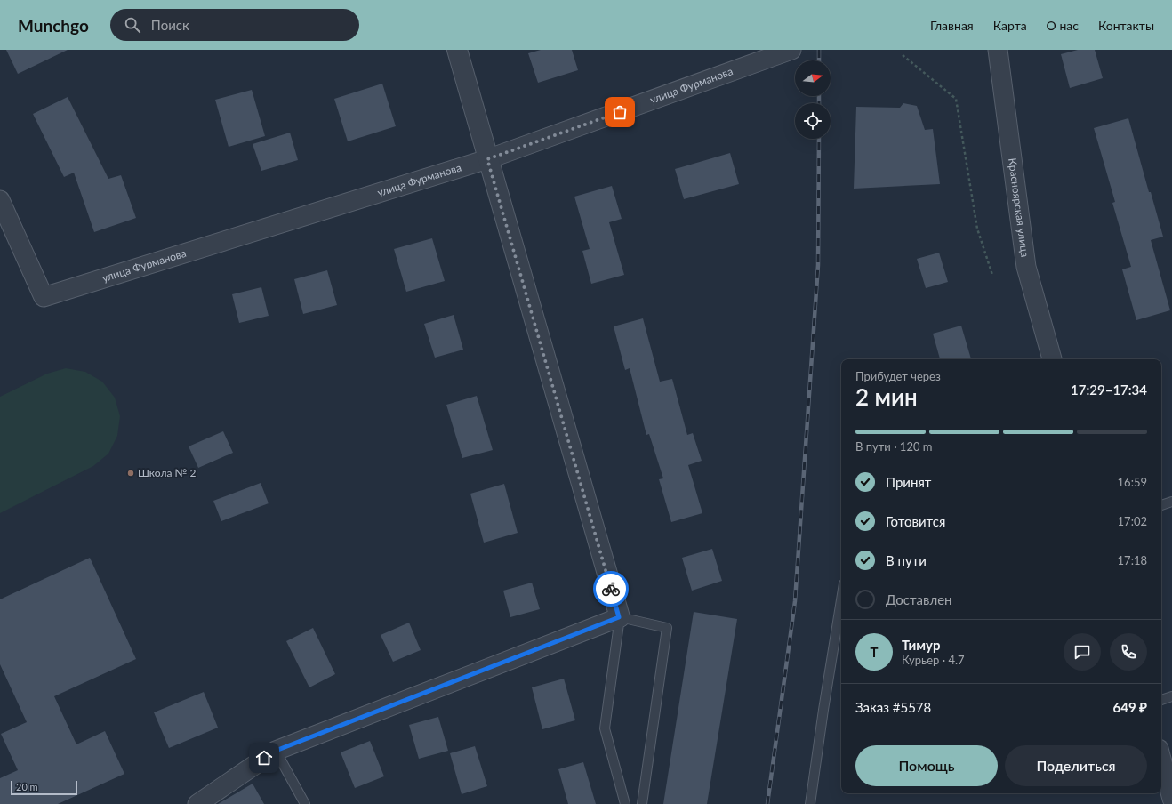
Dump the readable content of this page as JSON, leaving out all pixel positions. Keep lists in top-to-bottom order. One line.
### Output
{"streets":{"street":["улица Фурманова","Красноярская улица"]},"places":["Школа № 2"],"scale_bar":"20 m","north":"right","page":{"header":"Munchgo","search":"Поиск","nav":["Главная","Карта","О нас","Контакты"],"heading":["2 мин","Прибудет через","17:29–17:34"],"panel":["Тимур","Курьер · 4.7","Заказ #5578","649 ₽"],"bar":"В пути · 120 m","list":[["Принят","16:59"],["Готовится","17:02"],["В пути","17:18"],"Доставлен"],"round":"Т","buttons":["Помощь","Поделиться"],"scale":"20 m"}}
